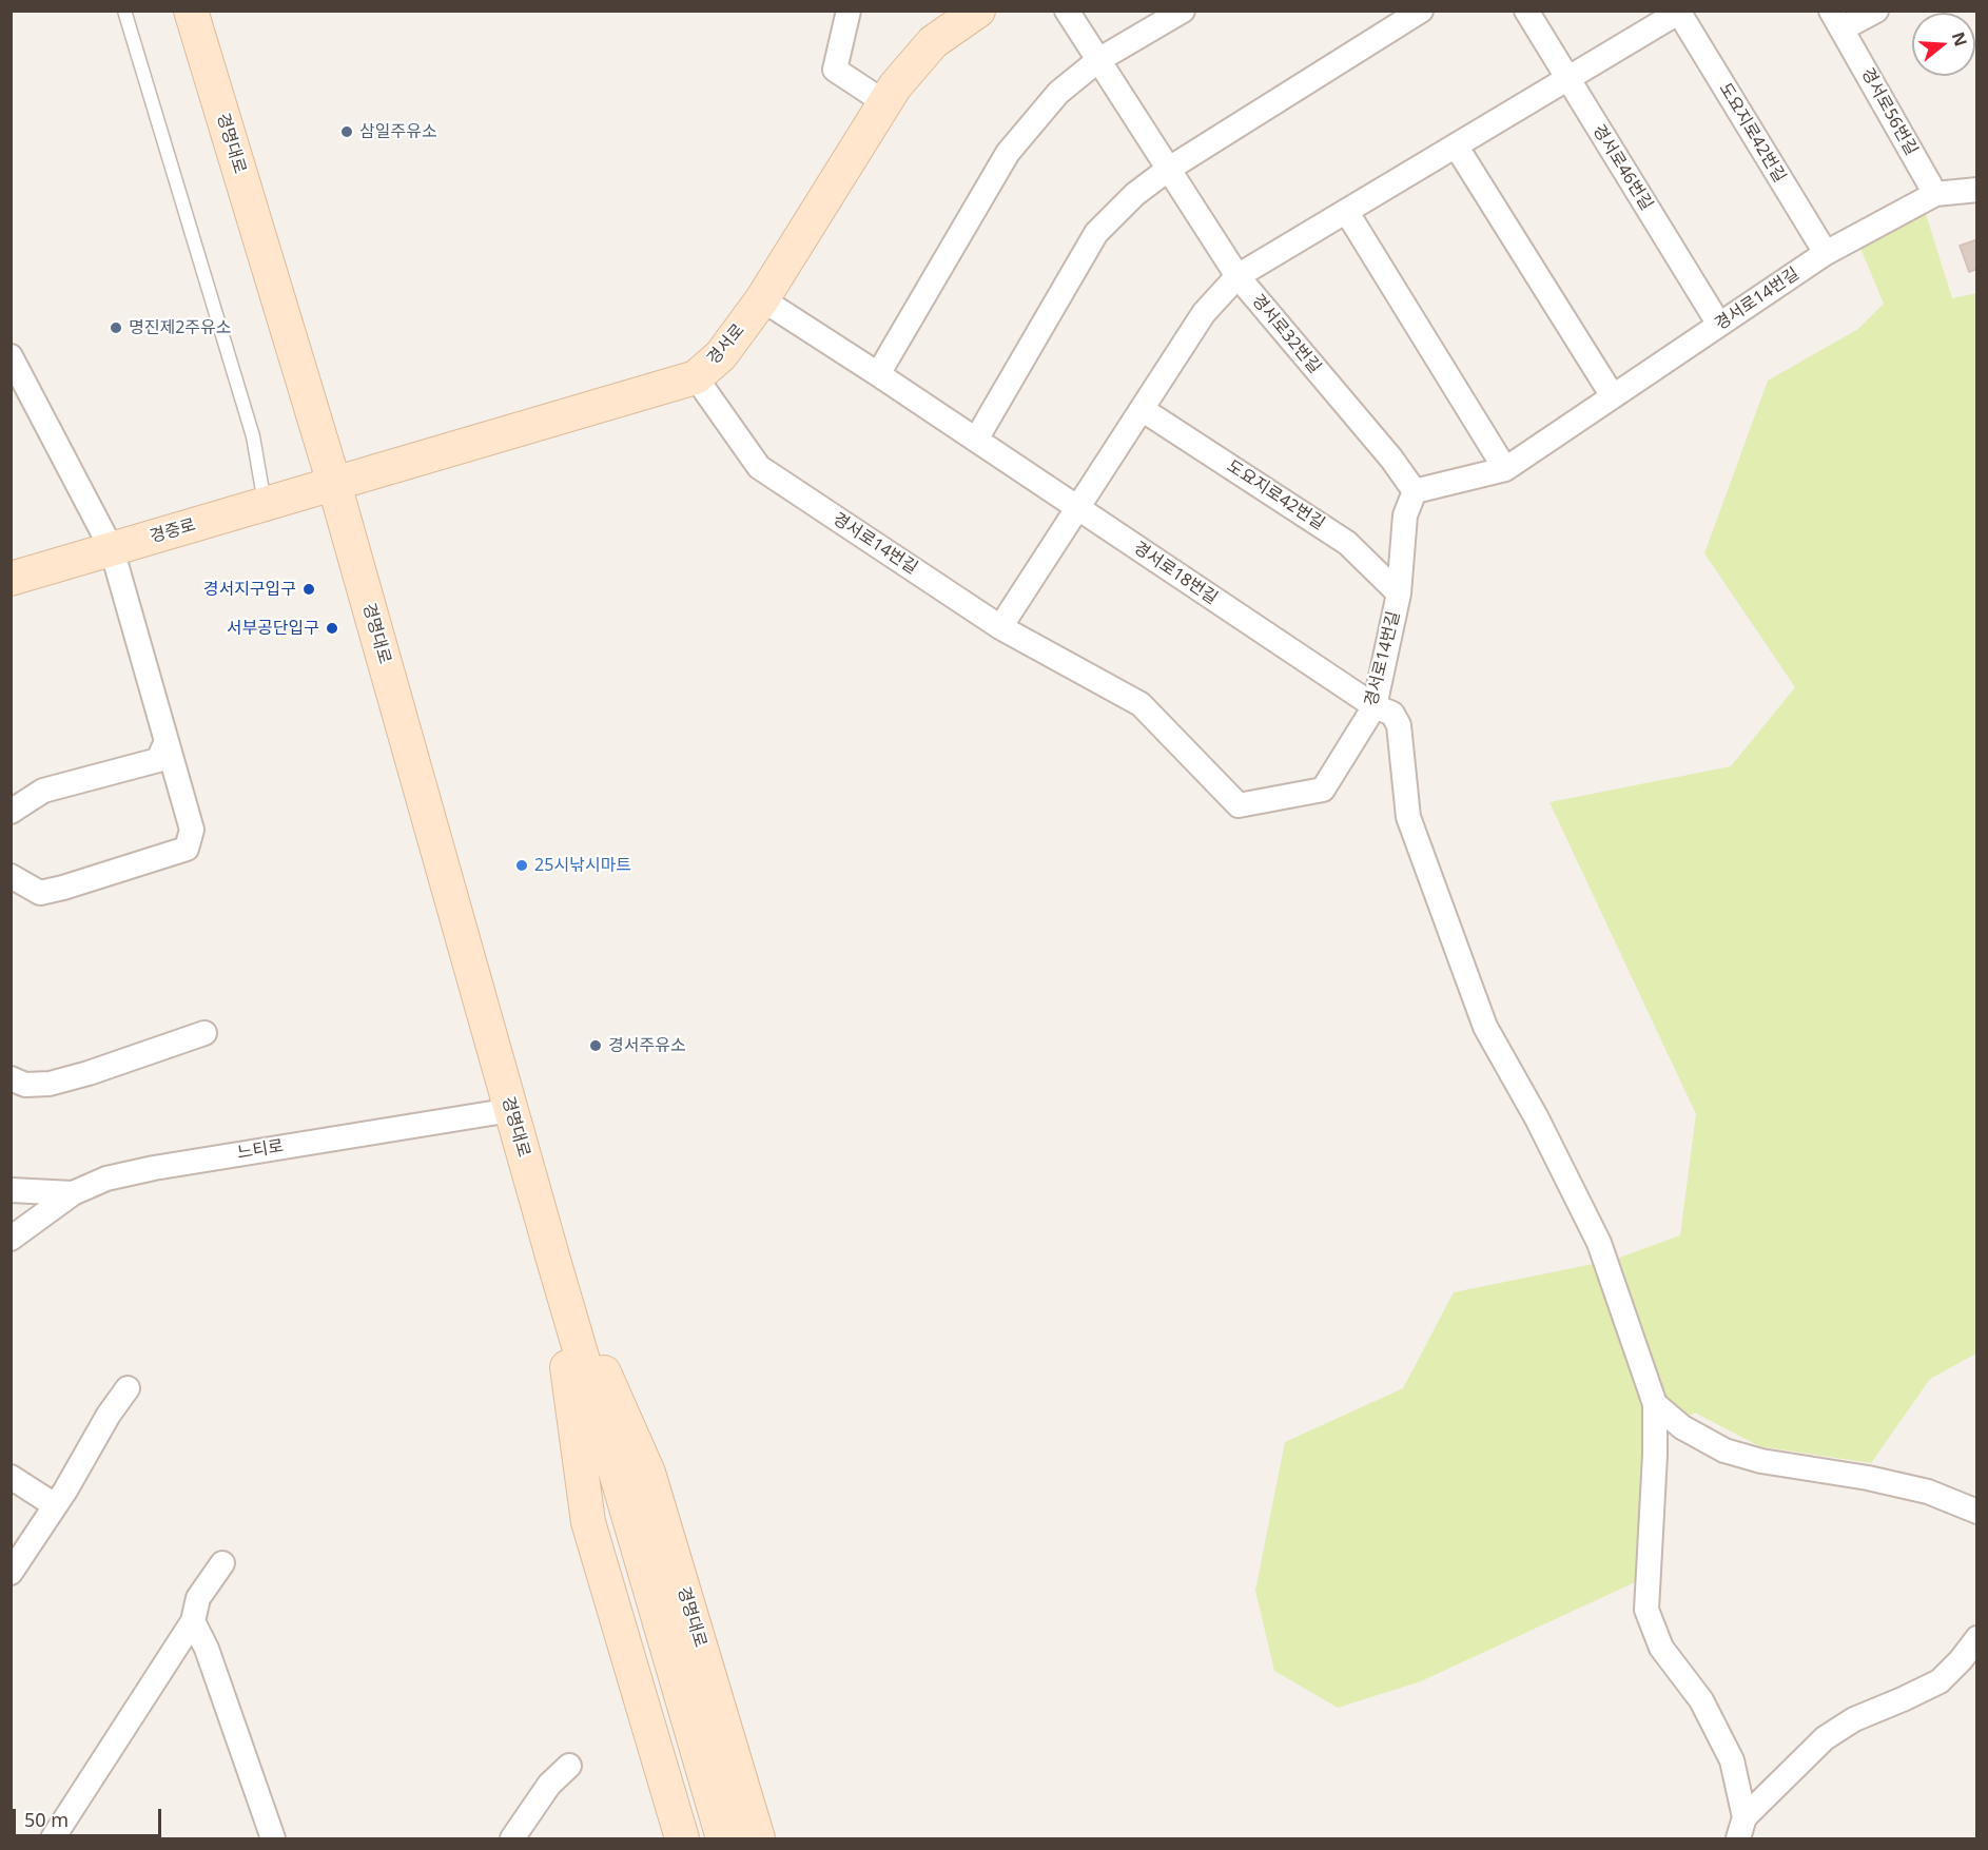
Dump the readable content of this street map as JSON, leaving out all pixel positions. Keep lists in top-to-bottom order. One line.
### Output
{"streets":{"main road":["경명대로","경서로","경중로"],"street":["경서로56번길","도요지로42번길","경서로46번길","경서로14번길","경서로32번길","경서로18번길","느티로"]},"crossings":[["경서로56번길","경서로14번길"],["도요지로42번길","경서로46번길"],["도요지로42번길","경서로14번길"],["도요지로42번길","경서로32번길"],["도요지로42번길","경서로18번길"],["경명대로","경서로"],["경명대로","경중로"],["경명대로","느티로"],["경서로46번길","경서로14번길"],["경서로14번길","경서로32번길"],["경서로14번길","경서로"],["경서로14번길","경서로18번길"],["경서로","경중로"],["경서로","경서로18번길"]],"places":["삼일주유소","명진제2주유소","경서지구입구","서부공단입구","25시낚시마트","경서주유소"],"scale_bar":"50 m","north":"right"}
